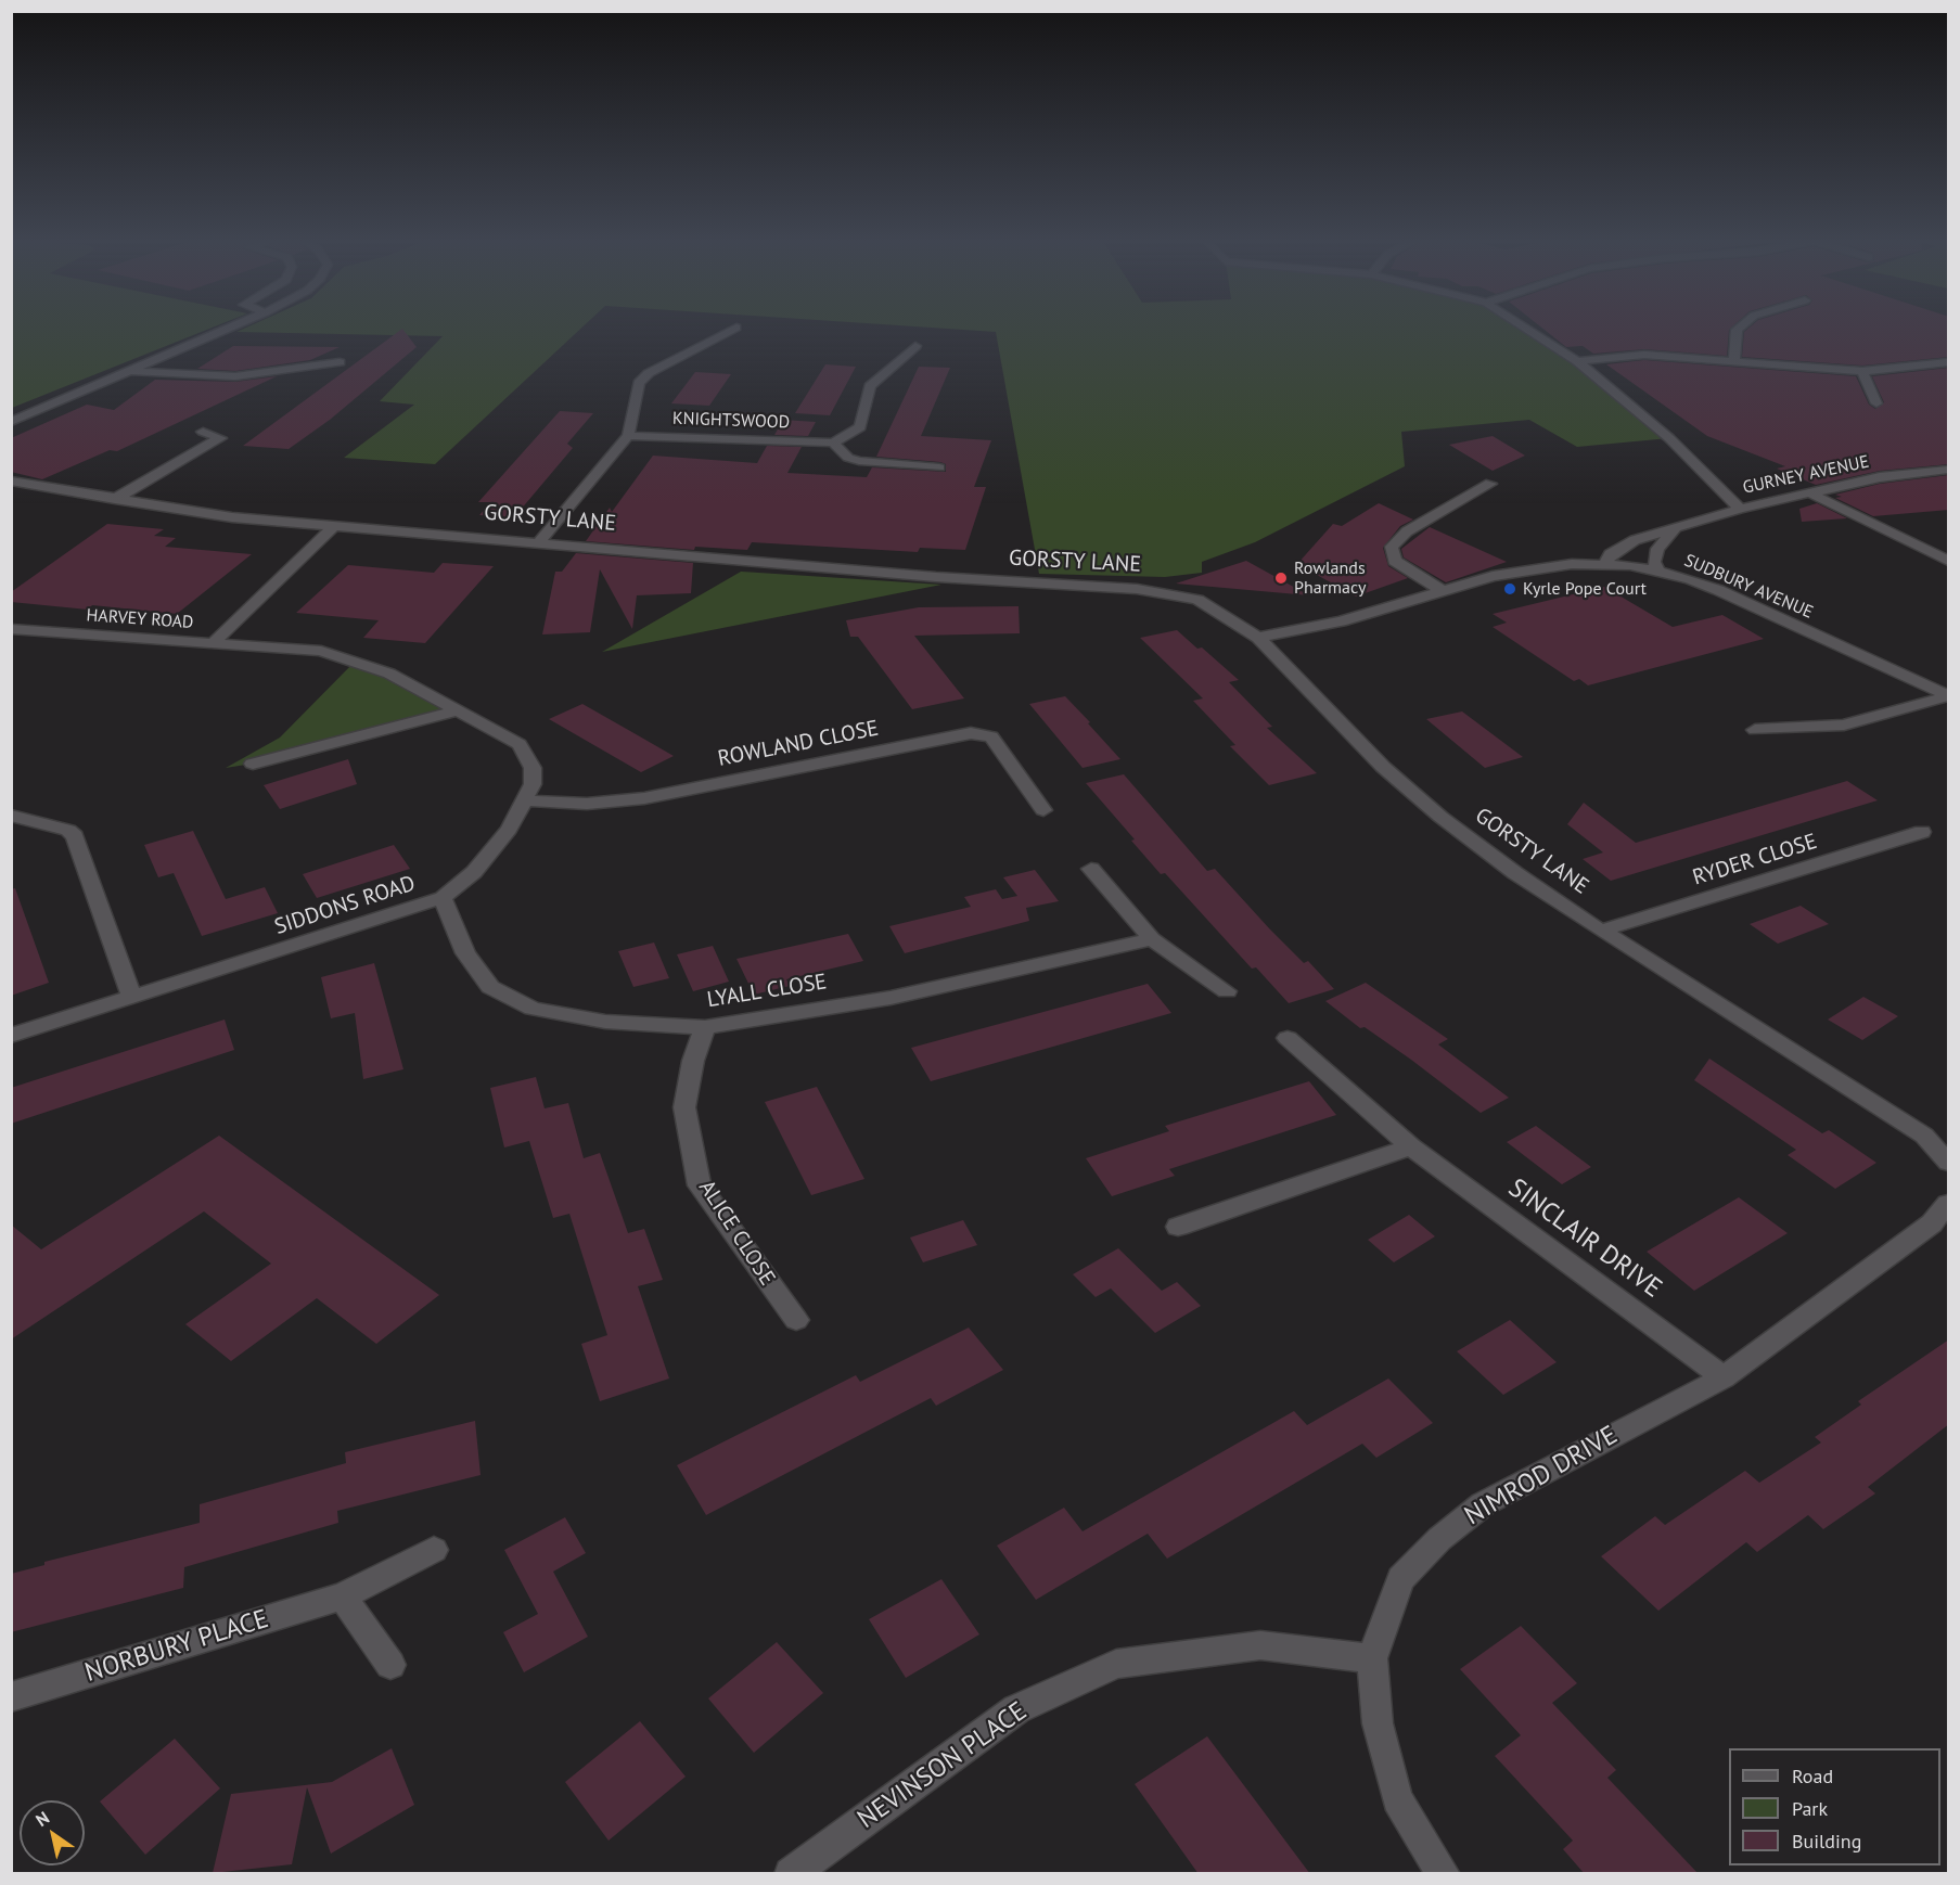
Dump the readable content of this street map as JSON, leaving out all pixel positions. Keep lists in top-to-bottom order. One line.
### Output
{"streets":{"street":["KNIGHTSWOOD","GURNEY AVENUE","GORSTY LANE","SUDBURY AVENUE","HARVEY ROAD","ROWLAND CLOSE","RYDER CLOSE","SIDDONS ROAD","LYALL CLOSE","ALICE CLOSE","SINCLAIR DRIVE","NIMROD DRIVE","NORBURY PLACE","NEVINSON PLACE"]},"crossings":[["GURNEY AVENUE","SUDBURY AVENUE"],["GORSTY LANE","SUDBURY AVENUE"],["GORSTY LANE","HARVEY ROAD"],["GORSTY LANE","RYDER CLOSE"],["HARVEY ROAD","SIDDONS ROAD"],["ROWLAND CLOSE","SIDDONS ROAD"],["SIDDONS ROAD","LYALL CLOSE"],["LYALL CLOSE","ALICE CLOSE"],["SINCLAIR DRIVE","NIMROD DRIVE"],["NIMROD DRIVE","NEVINSON PLACE"]],"places":["Rowlands Pharmacy","Kyrle Pope Court"],"legend":["Road","Park","Building"],"north":"top left"}
